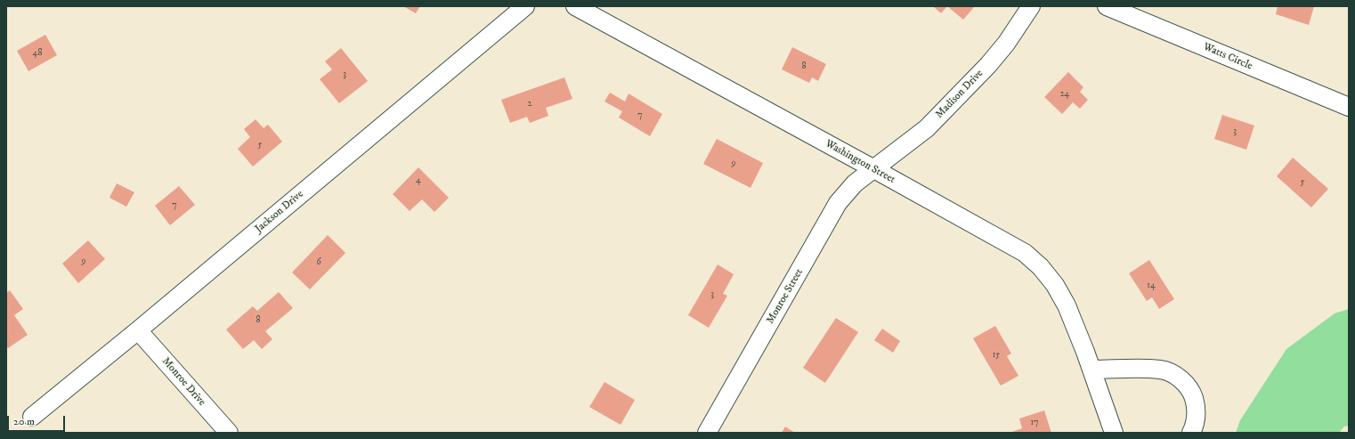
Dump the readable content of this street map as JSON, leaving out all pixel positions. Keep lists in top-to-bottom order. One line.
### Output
{"streets":{"street":["Watts Circle","Madison Drive","Washington Street","Jackson Drive","Monroe Street","Monroe Drive"]},"crossings":[["Madison Drive","Washington Street"],["Madison Drive","Monroe Street"],["Washington Street","Monroe Street"],["Jackson Drive","Monroe Drive"]],"house_numbers":["48","8","3","24","2","7","3","5","9","4","5","7","9","6","14","3","8","15","17"],"scale_bar":"20 m"}
